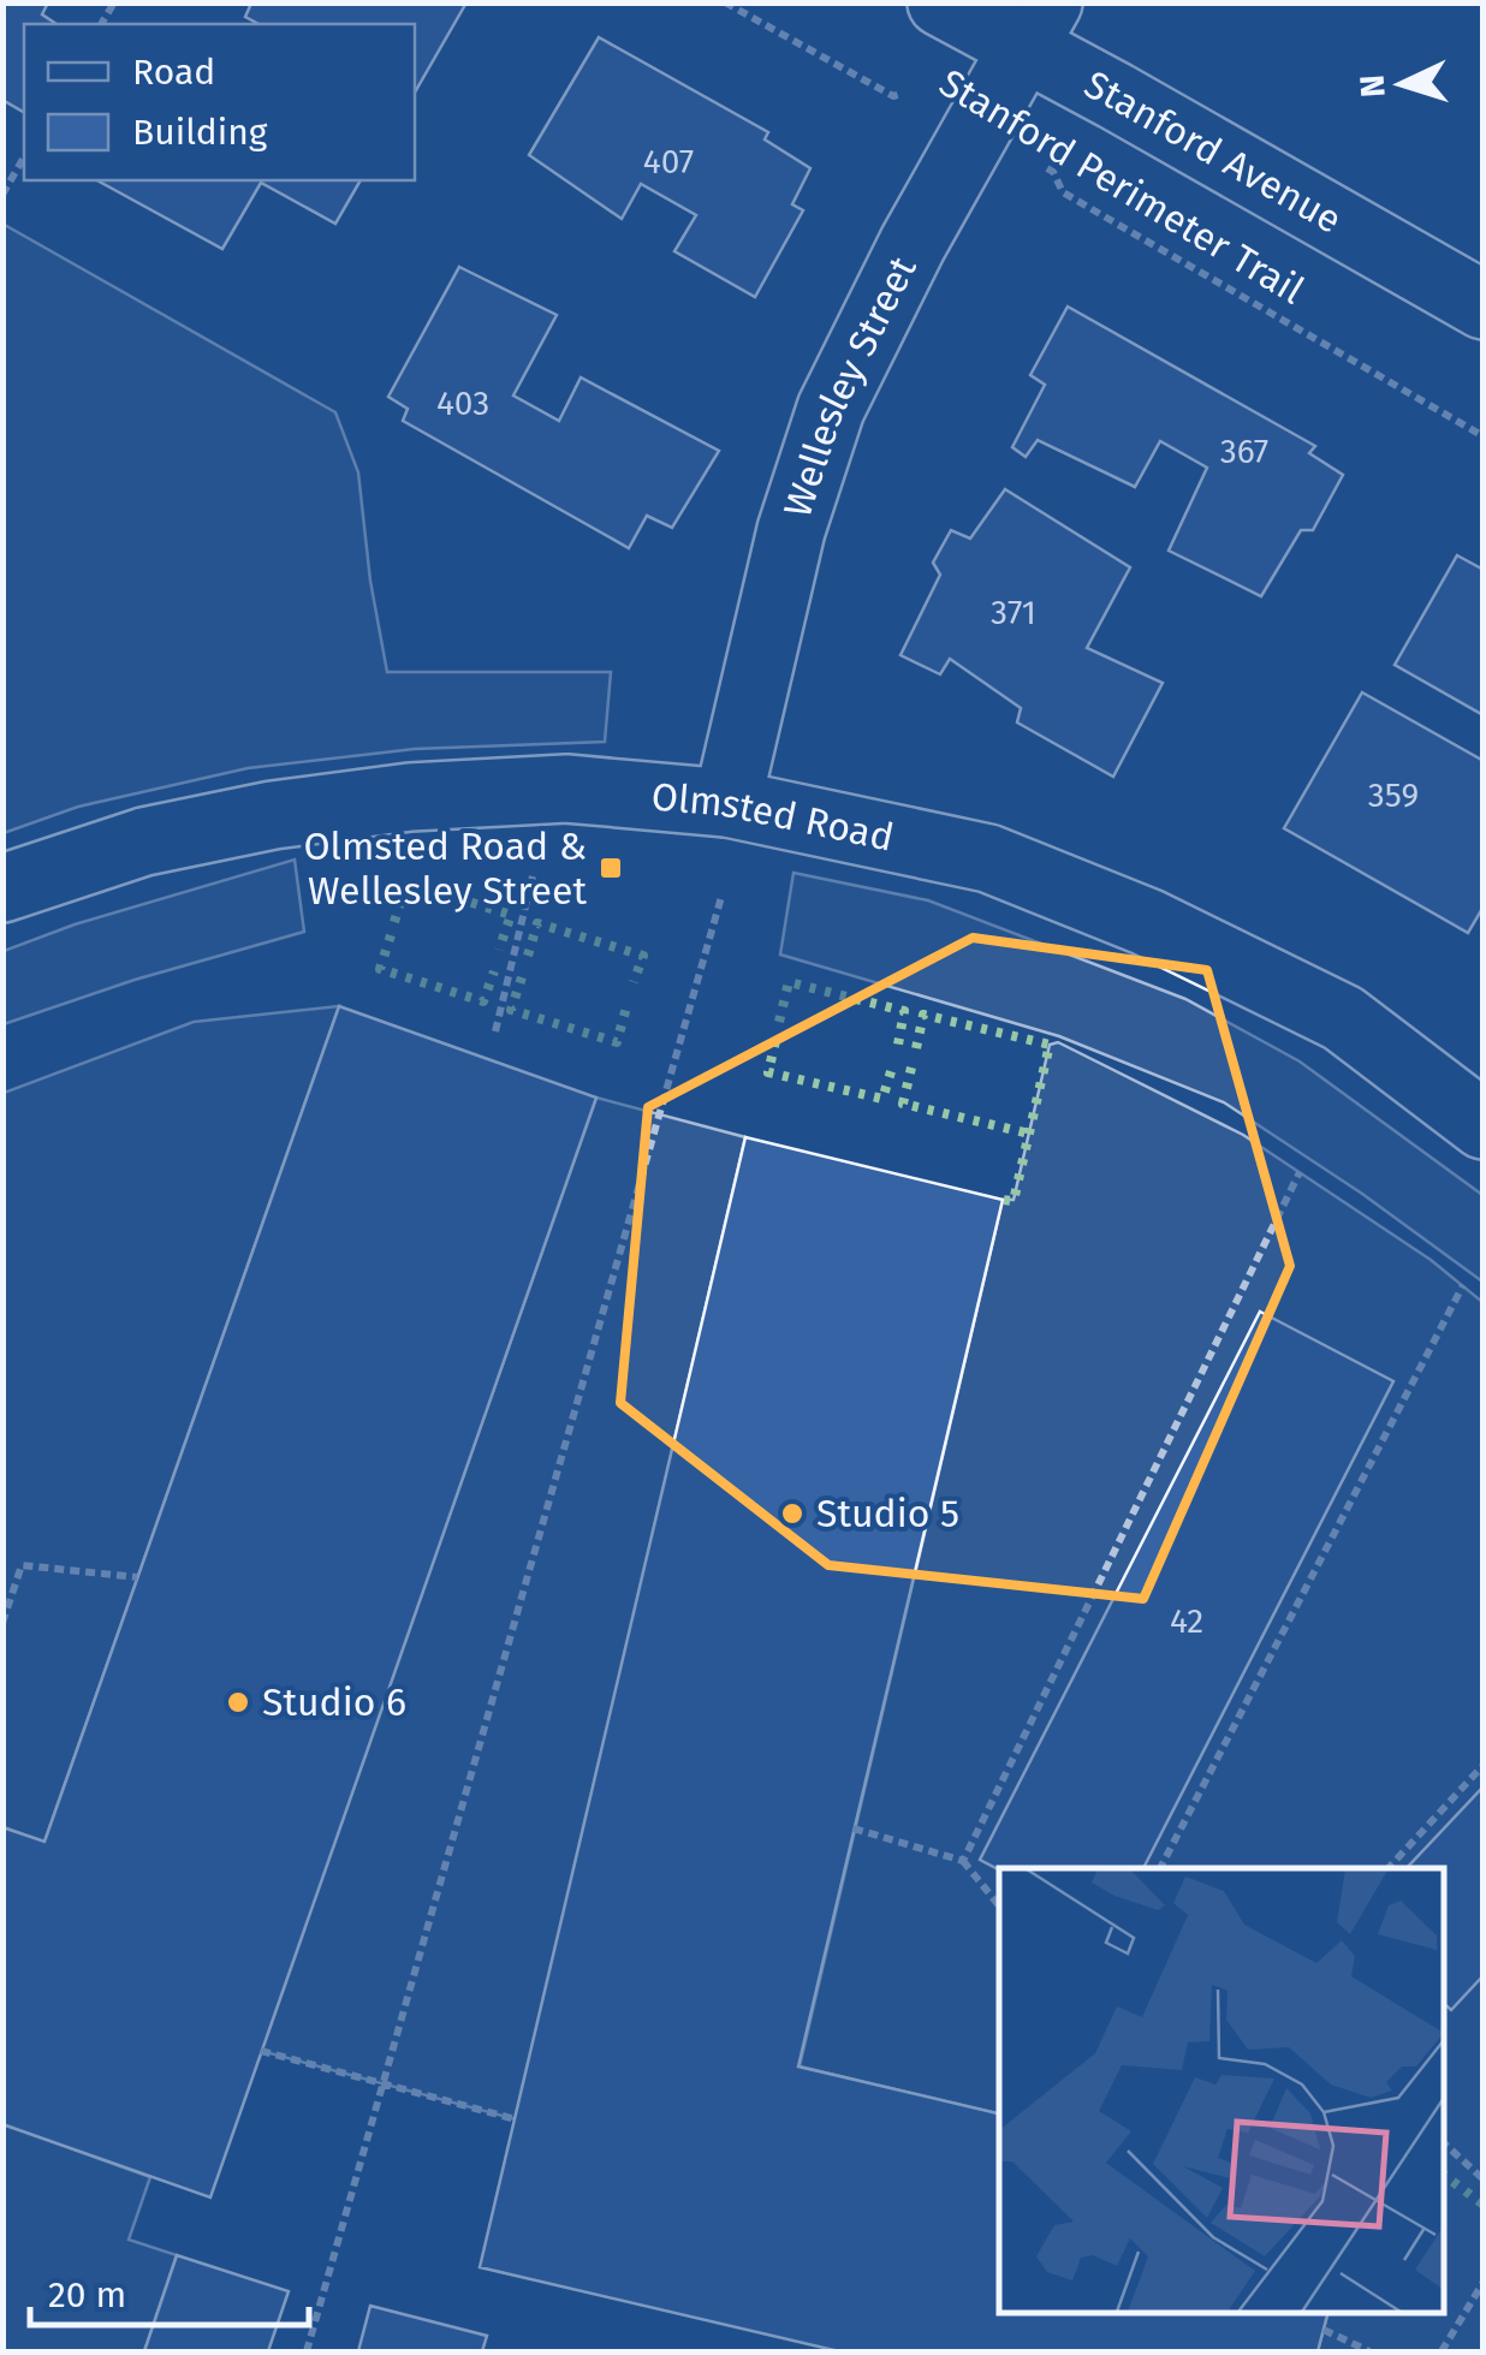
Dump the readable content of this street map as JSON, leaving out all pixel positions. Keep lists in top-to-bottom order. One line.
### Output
{"streets":{"street":["Stanford Avenue","Wellesley Street","Olmsted Road"],"path":["Stanford Perimeter Trail"]},"crossings":[["Stanford Avenue","Wellesley Street"],["Stanford Perimeter Trail","Wellesley Street"],["Wellesley Street","Olmsted Road"]],"places":{"transit":["Olmsted Road & Wellesley Street"],"other":["Studio 5","Studio 6"]},"house_numbers":["407","403","367","371","359","42"],"legend":["Road","Building"],"scale_bar":"20 m","north":"left"}
